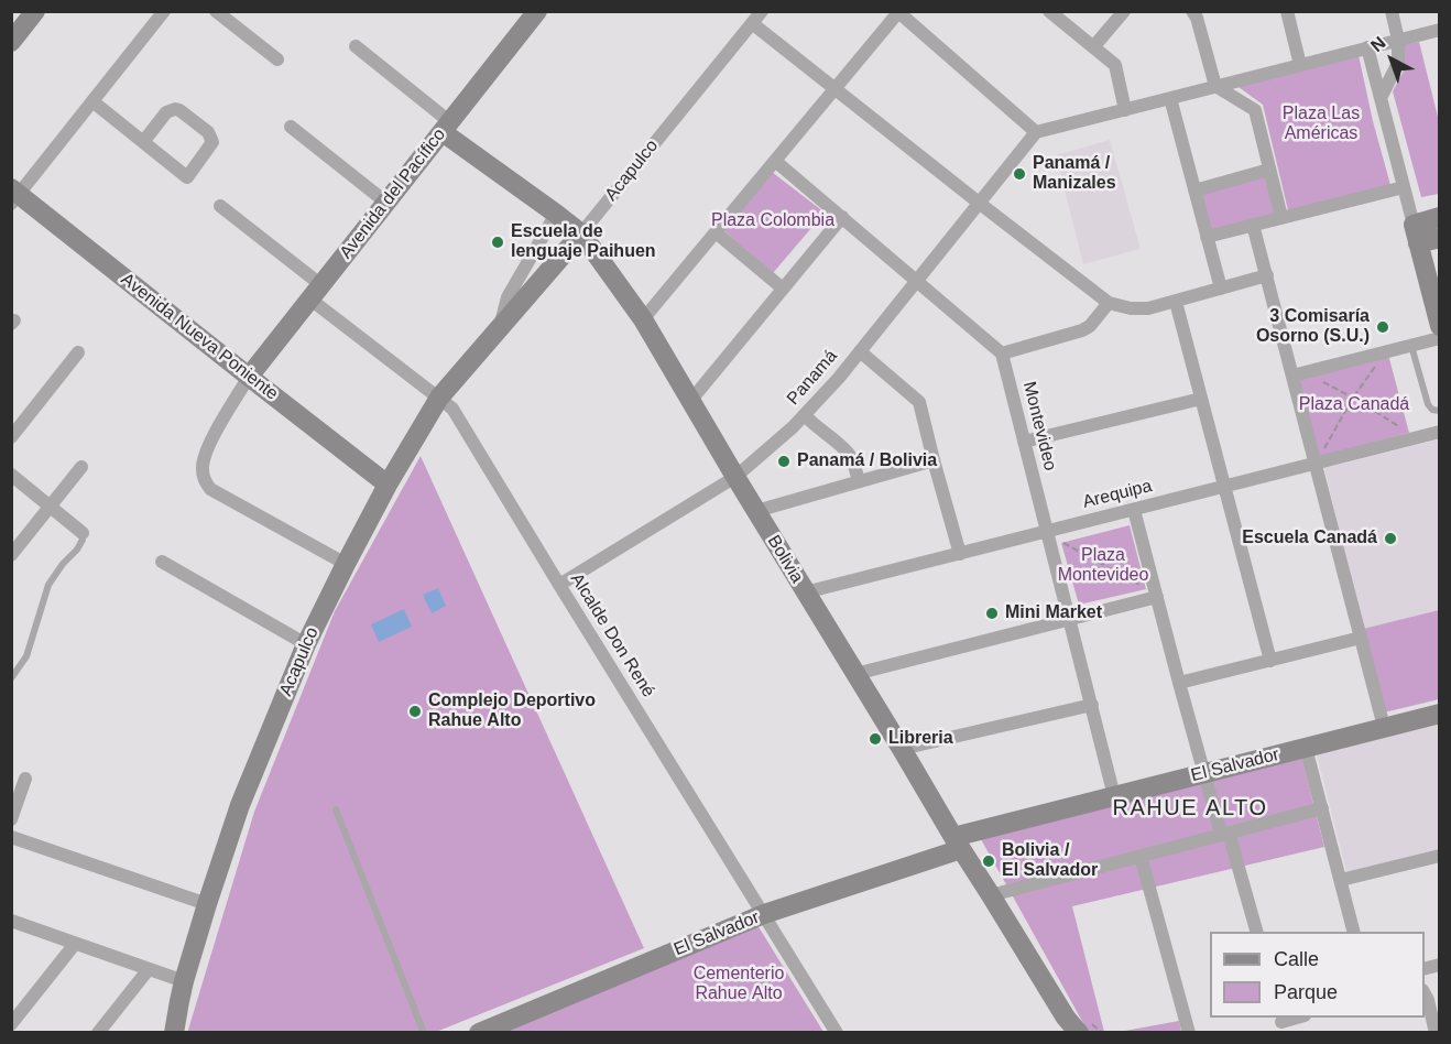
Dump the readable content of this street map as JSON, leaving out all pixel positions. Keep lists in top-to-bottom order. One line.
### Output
{"streets":{"street":["Acapulco","Avenida del Pacífico","Avenida Nueva Poniente","Panamá","Montevideo","Arequipa","Bolivia","Alcalde Don René","El Salvador"]},"crossings":[["Acapulco","Avenida Nueva Poniente"],["Acapulco","Bolivia"],["Acapulco","Alcalde Don René"],["Avenida del Pacífico","Avenida Nueva Poniente"],["Avenida del Pacífico","Bolivia"],["Avenida del Pacífico","Alcalde Don René"],["Panamá","Bolivia"],["Panamá","Alcalde Don René"],["Montevideo","Arequipa"],["Montevideo","El Salvador"],["Arequipa","Bolivia"],["Bolivia","El Salvador"],["Alcalde Don René","El Salvador"]],"districts":["RAHUE ALTO"],"parks":["Plaza Las Américas","Plaza Colombia","Plaza Canadá","Plaza Montevideo","Cementerio Rahue Alto"],"places":["Panamá / Manizales","Escuela de lenguaje Paihuen","3 Comisaría Osorno (S.U.)","Panamá / Bolivia","Escuela Canadá","Mini Market","Complejo Deportivo Rahue Alto","Libreria","Bolivia / El Salvador"],"legend":["Calle","Parque"],"north":"top left"}
